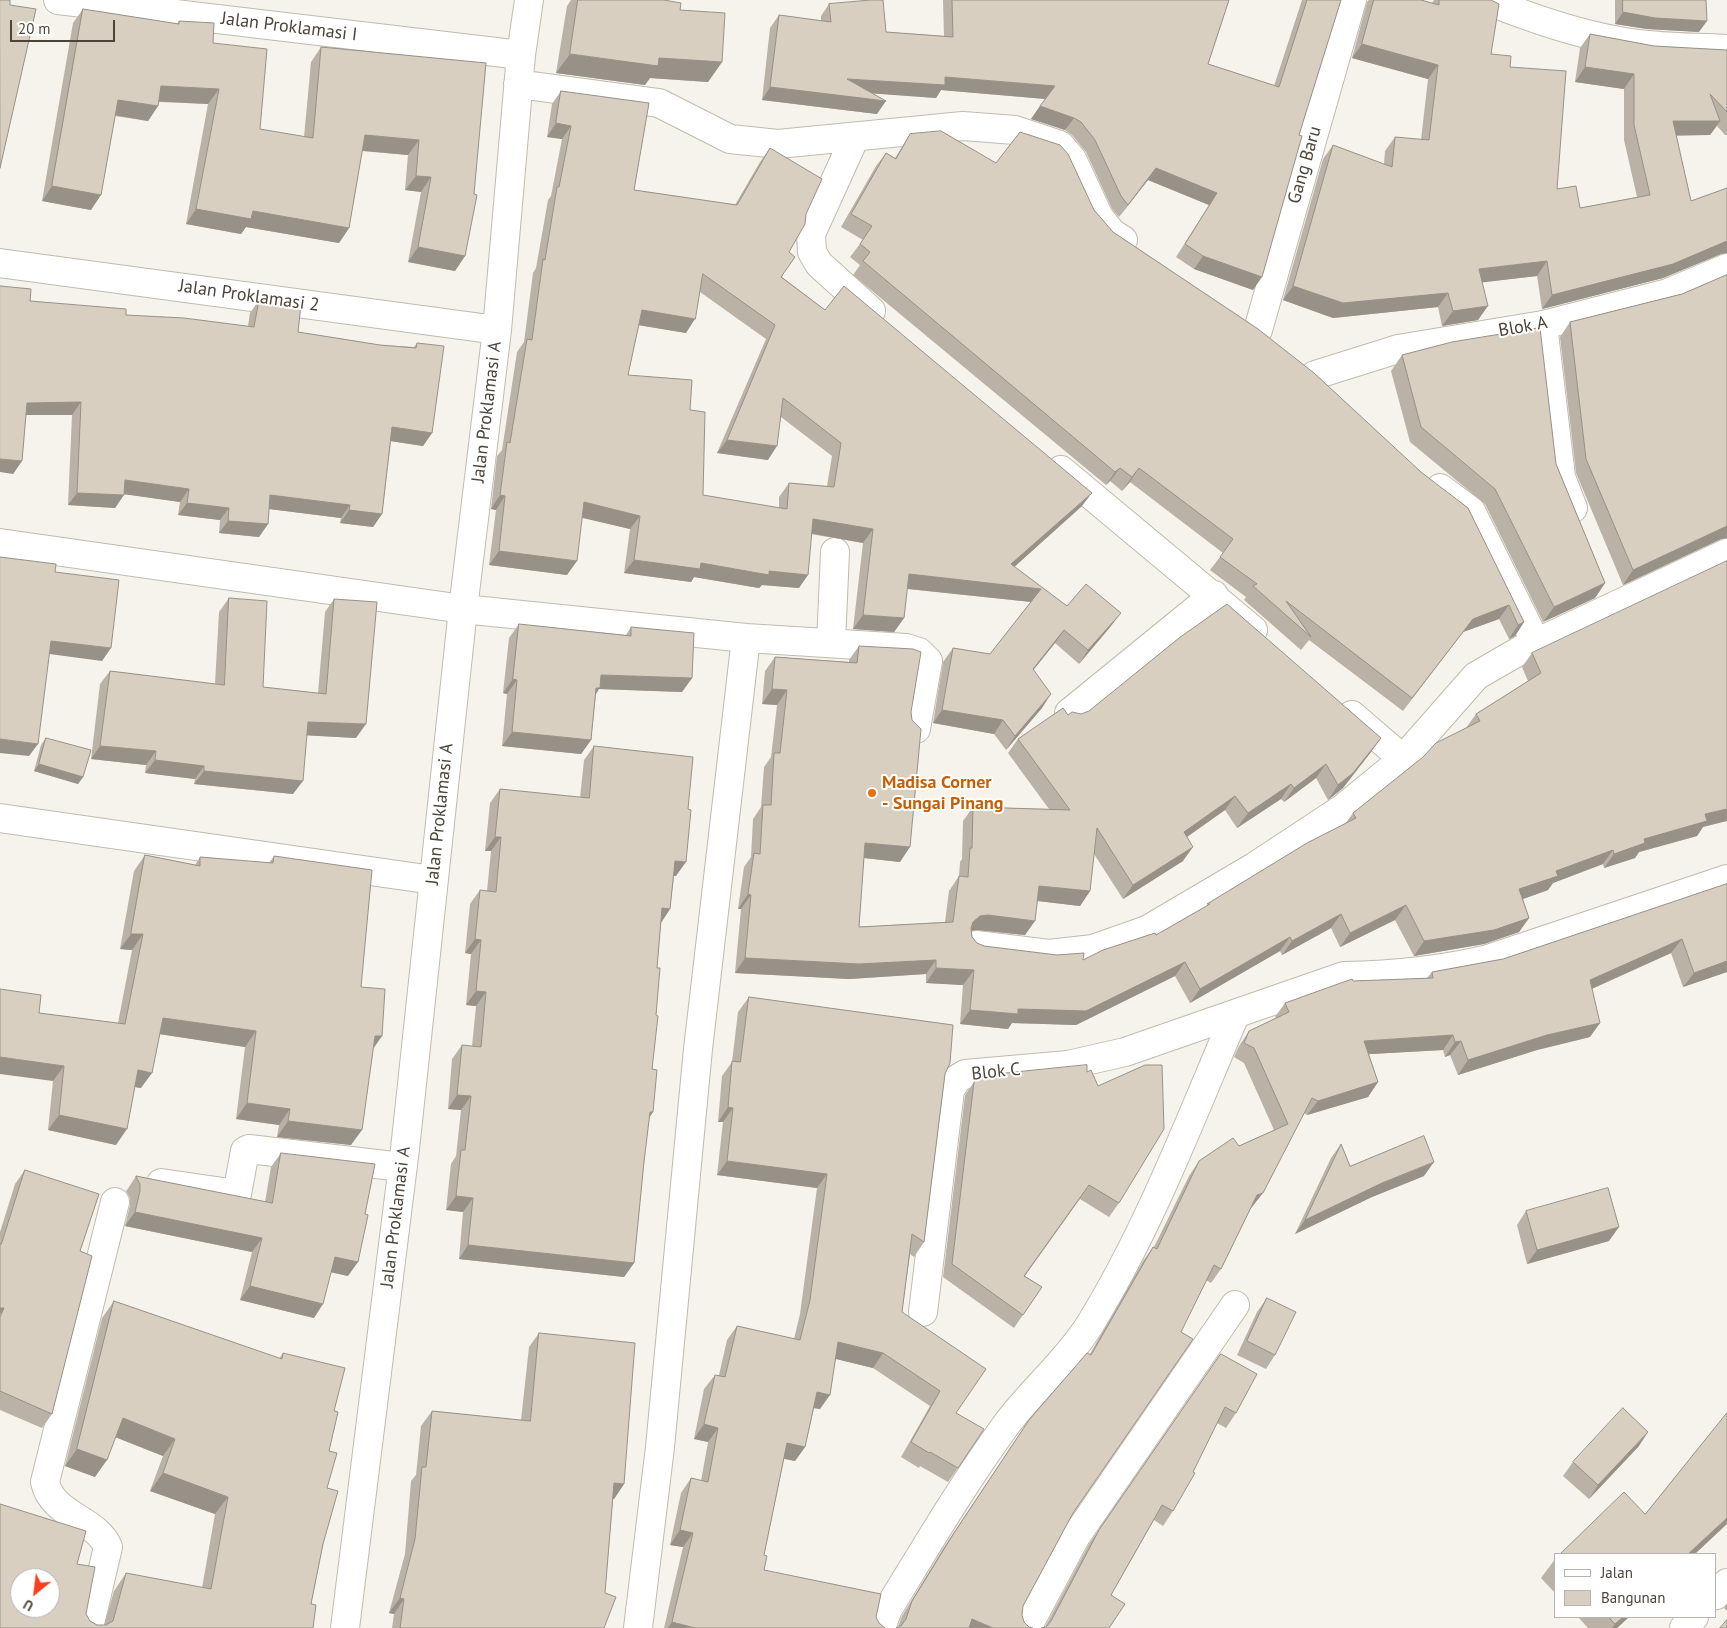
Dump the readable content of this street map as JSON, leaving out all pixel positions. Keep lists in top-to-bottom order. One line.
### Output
{"streets":{"street":["Jalan Proklamasi I","Gang Baru","Jalan Proklamasi 2","Blok A","Jalan Proklamasi A","Blok C"]},"crossings":[["Jalan Proklamasi I","Jalan Proklamasi A"],["Jalan Proklamasi 2","Jalan Proklamasi A"]],"places":["Madisa Corner - Sungai Pinang"],"legend":["Jalan","Bangunan"],"scale_bar":"20 m","north":"bottom left"}
